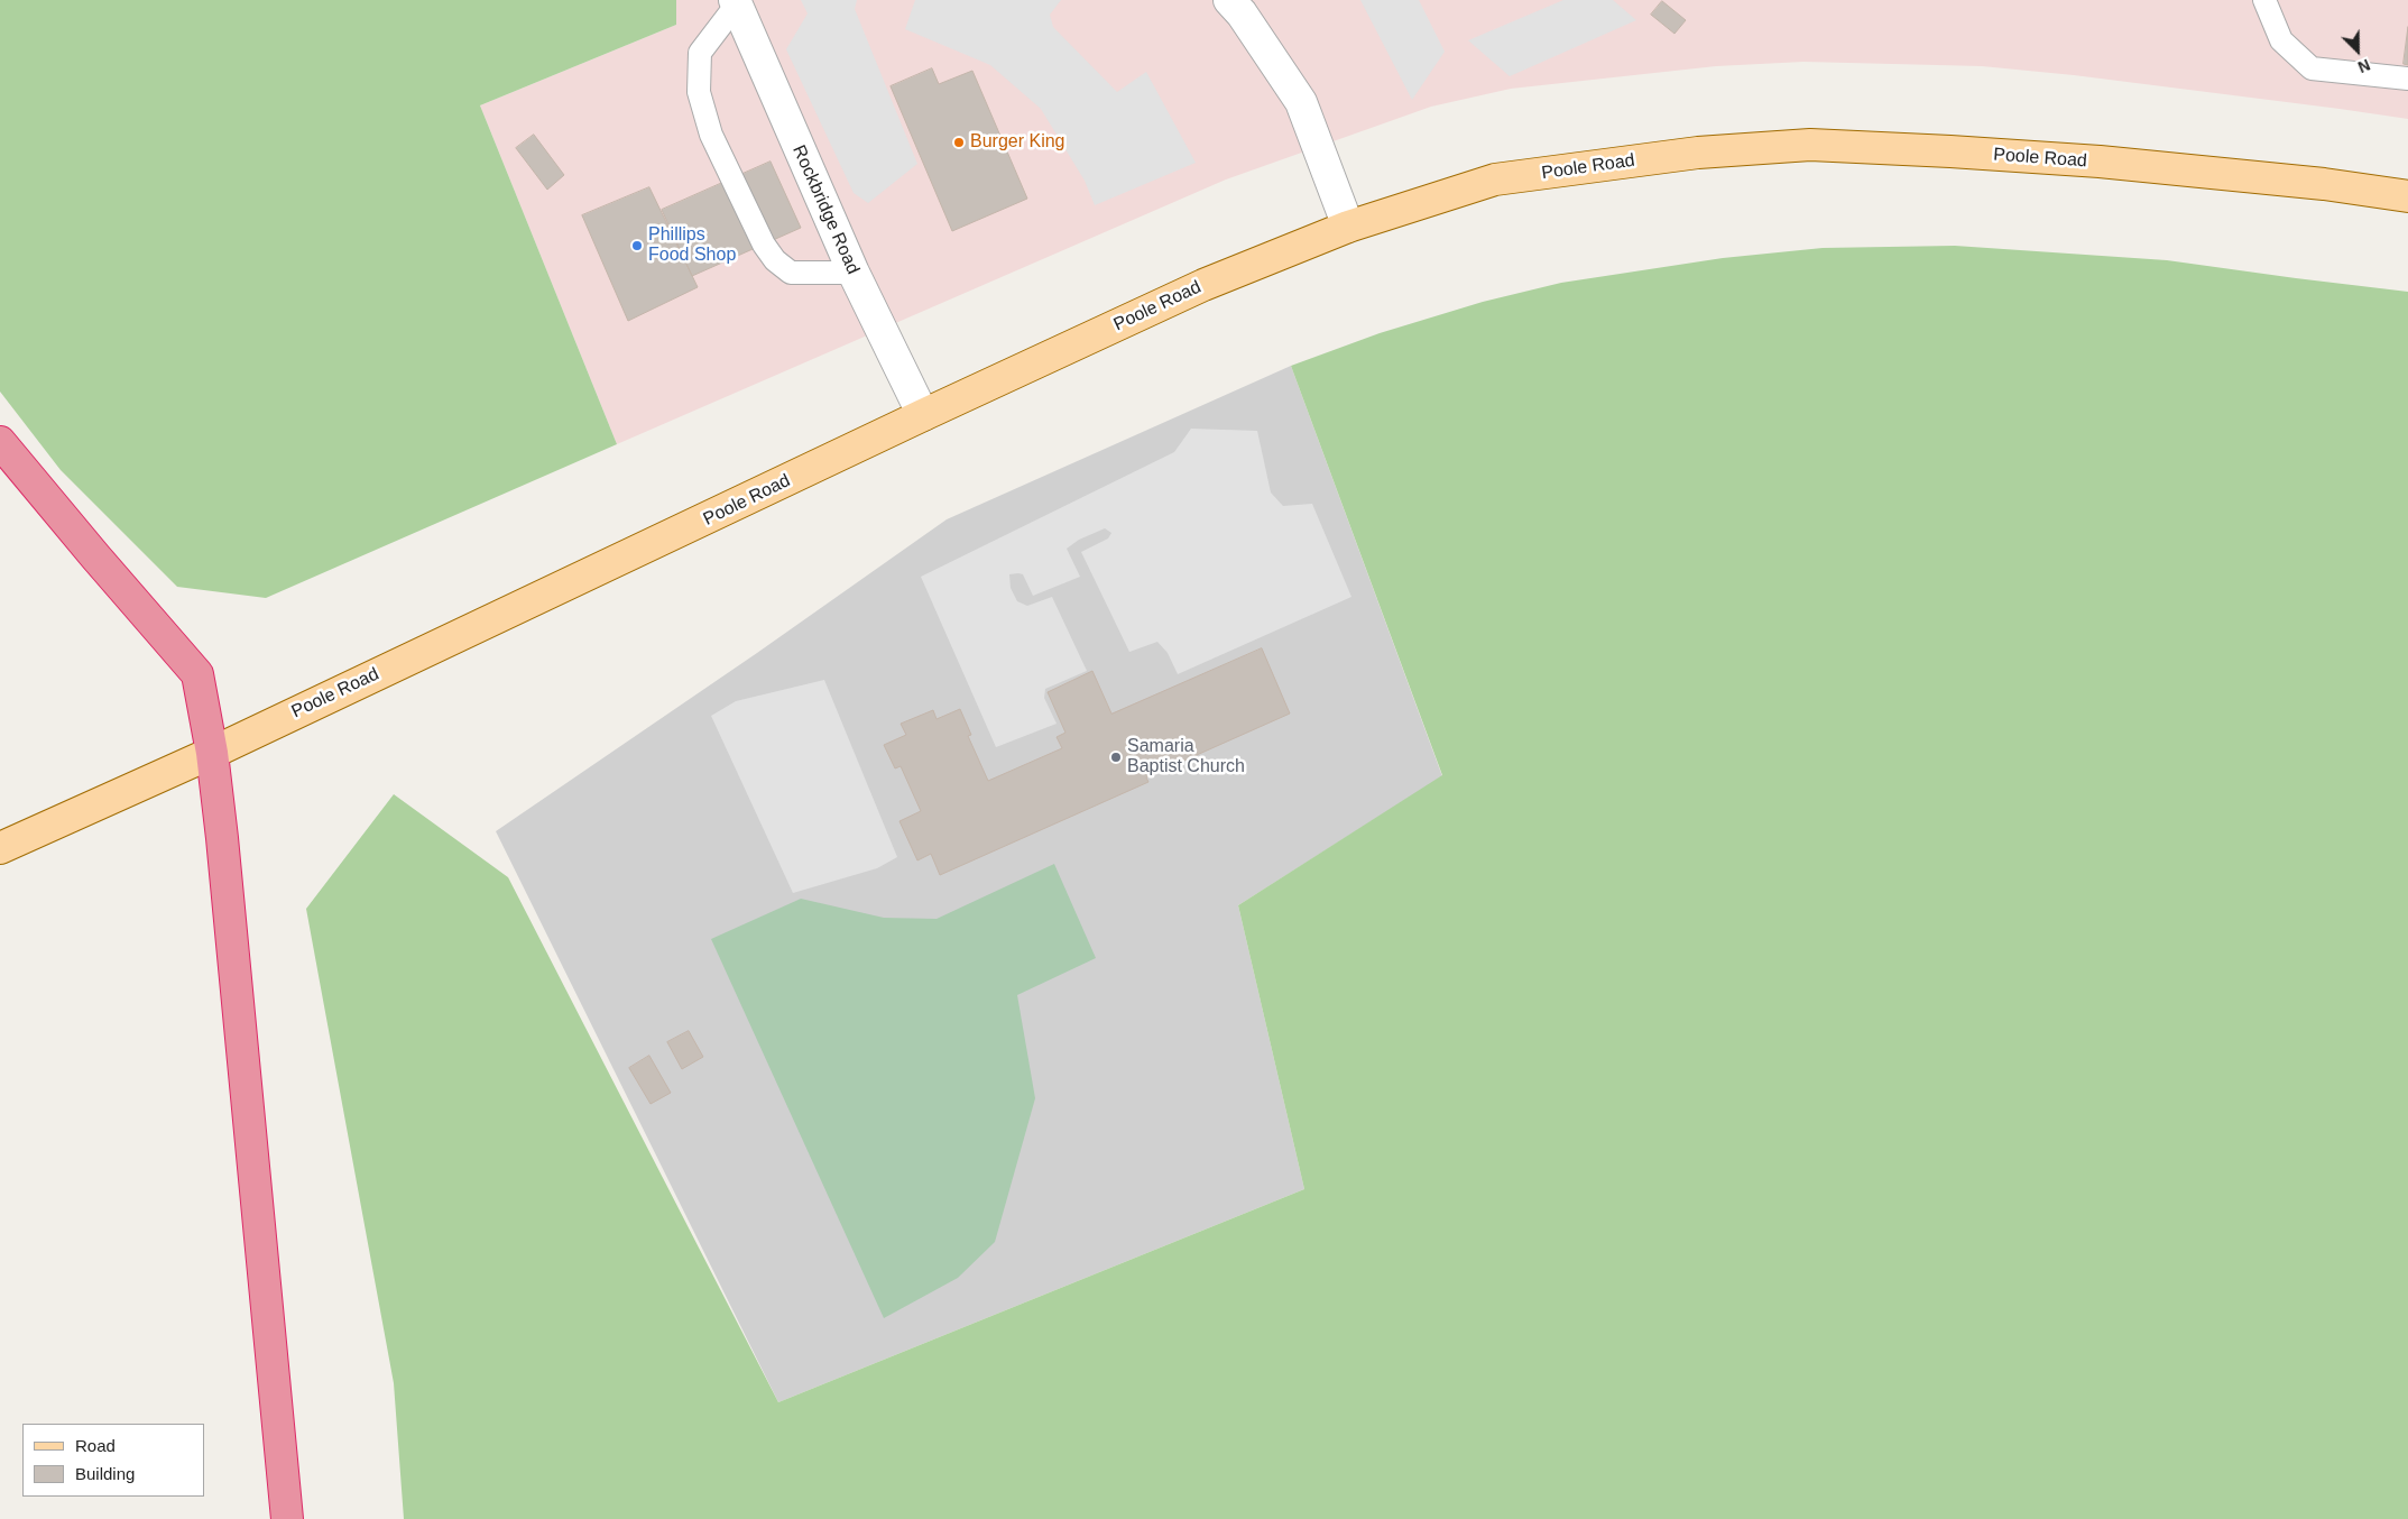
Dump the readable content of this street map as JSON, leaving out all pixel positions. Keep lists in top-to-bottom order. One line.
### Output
{"streets":{"main road":["Poole Road"],"street":["Rockbridge Road"]},"crossings":[["Poole Road","Rockbridge Road"]],"places":["Burger King","Phillips Food Shop","Samaria Baptist Church"],"legend":["Road","Building"],"north":"bottom right"}
